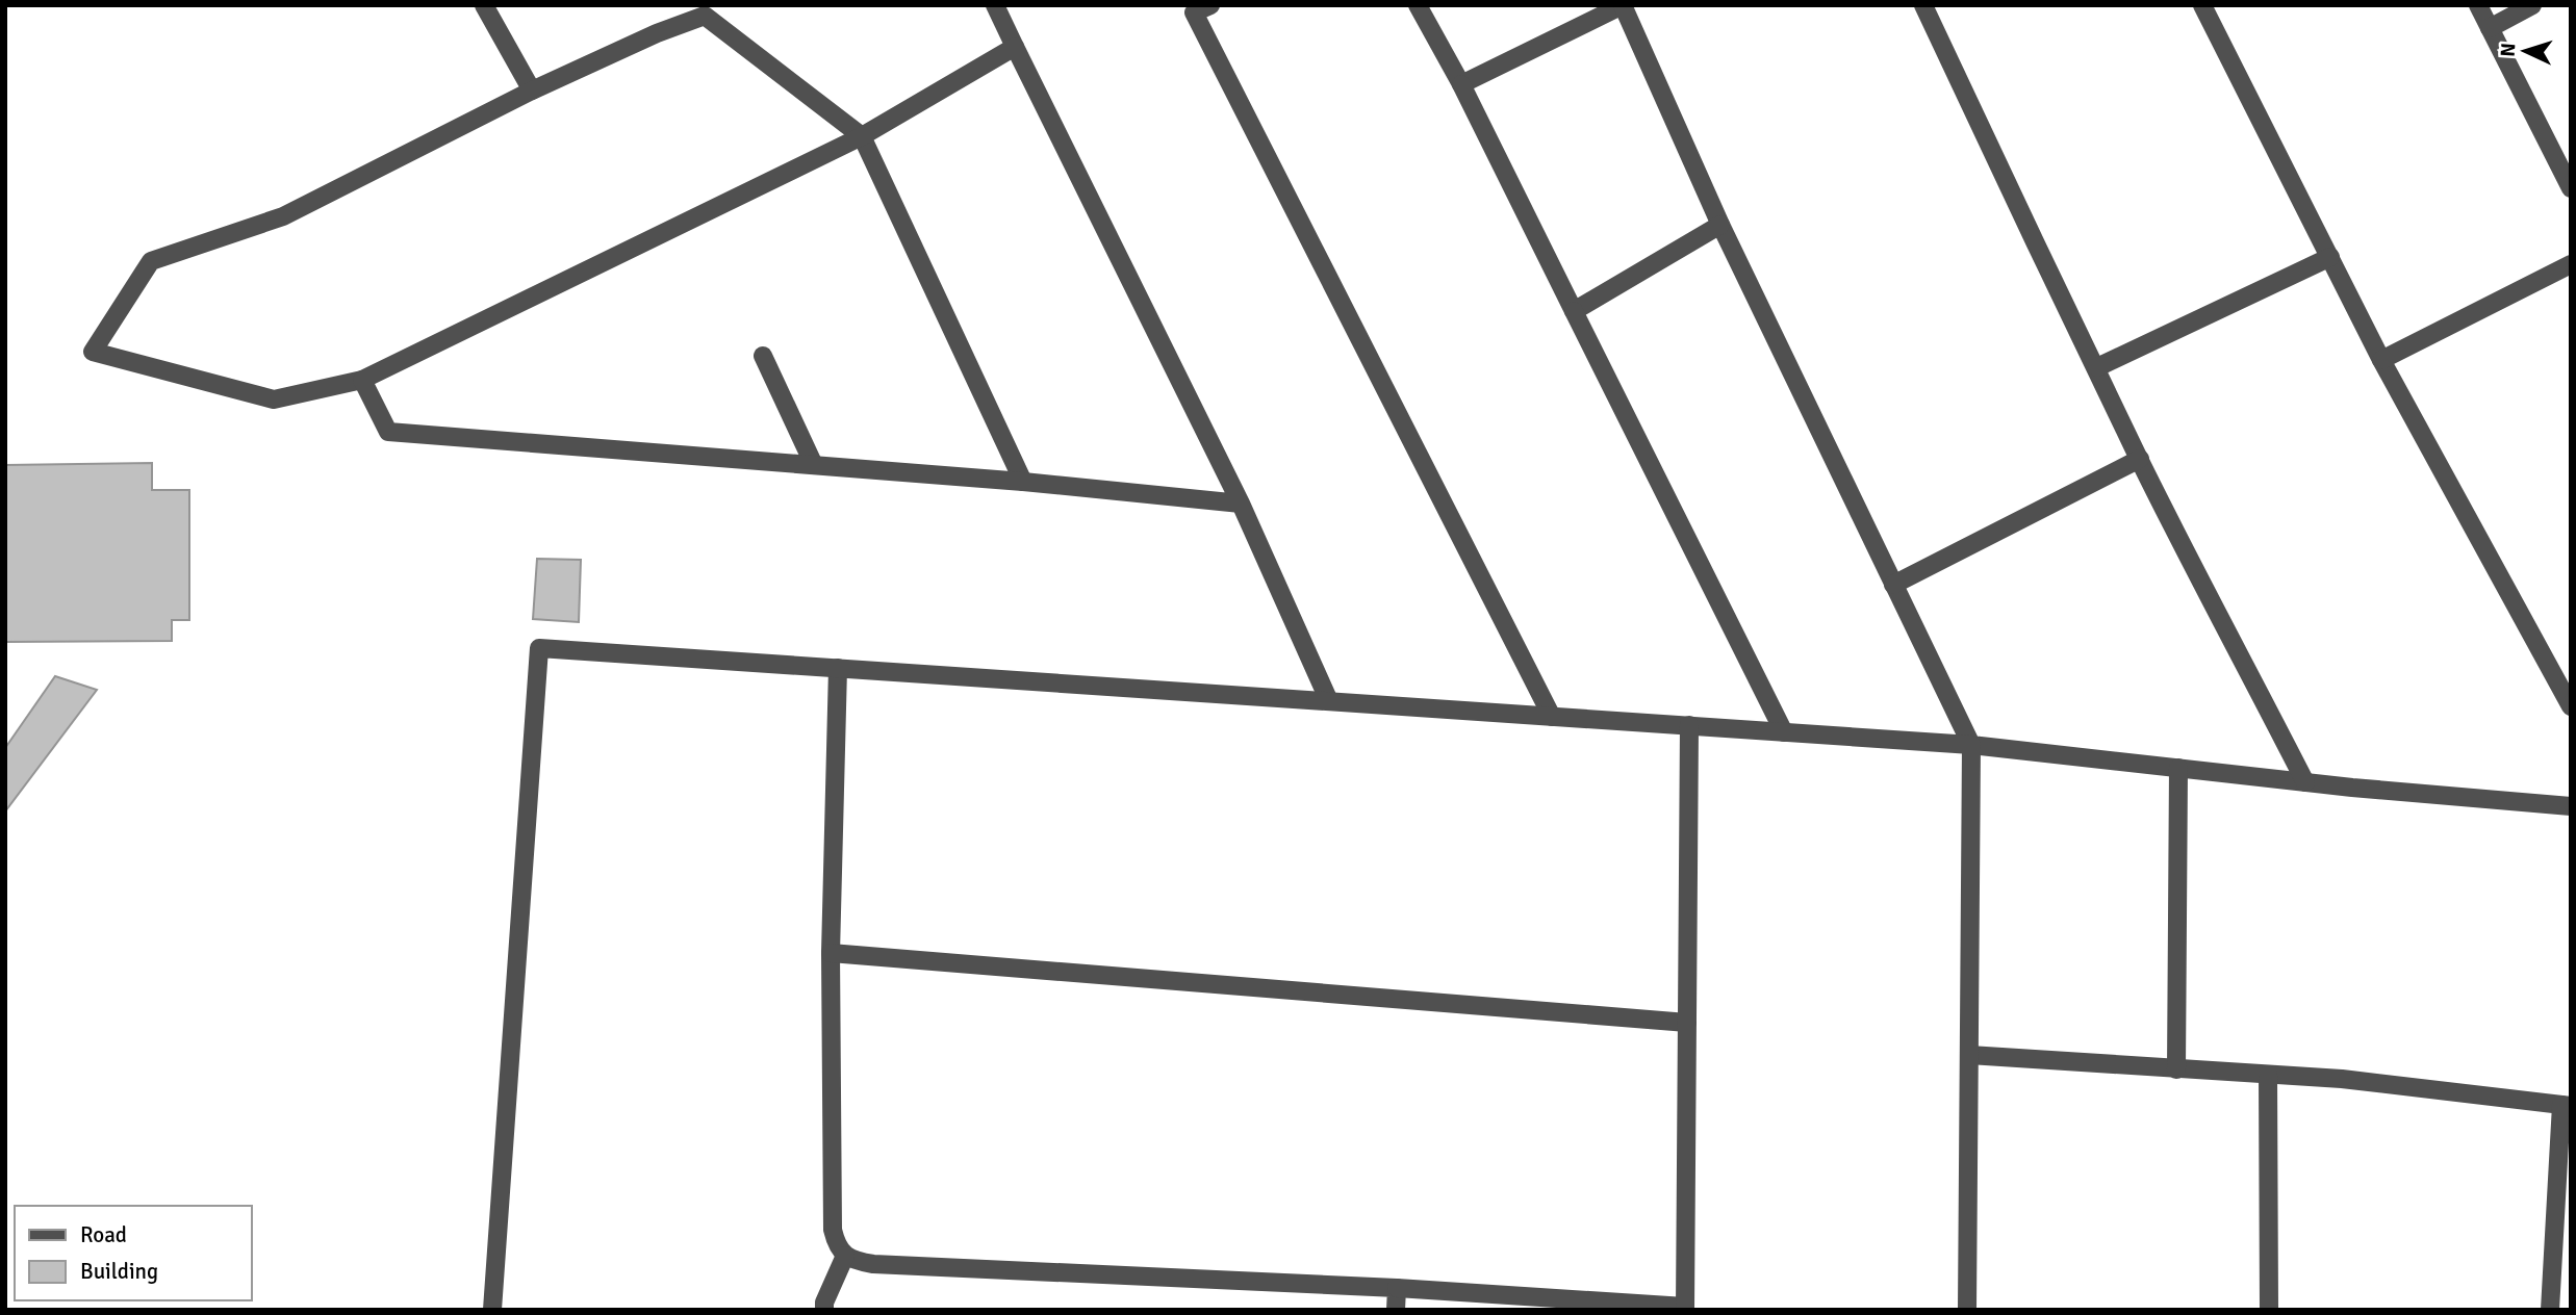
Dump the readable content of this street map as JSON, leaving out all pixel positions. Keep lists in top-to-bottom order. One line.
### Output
{"legend":["Road","Building"],"north":"left"}
